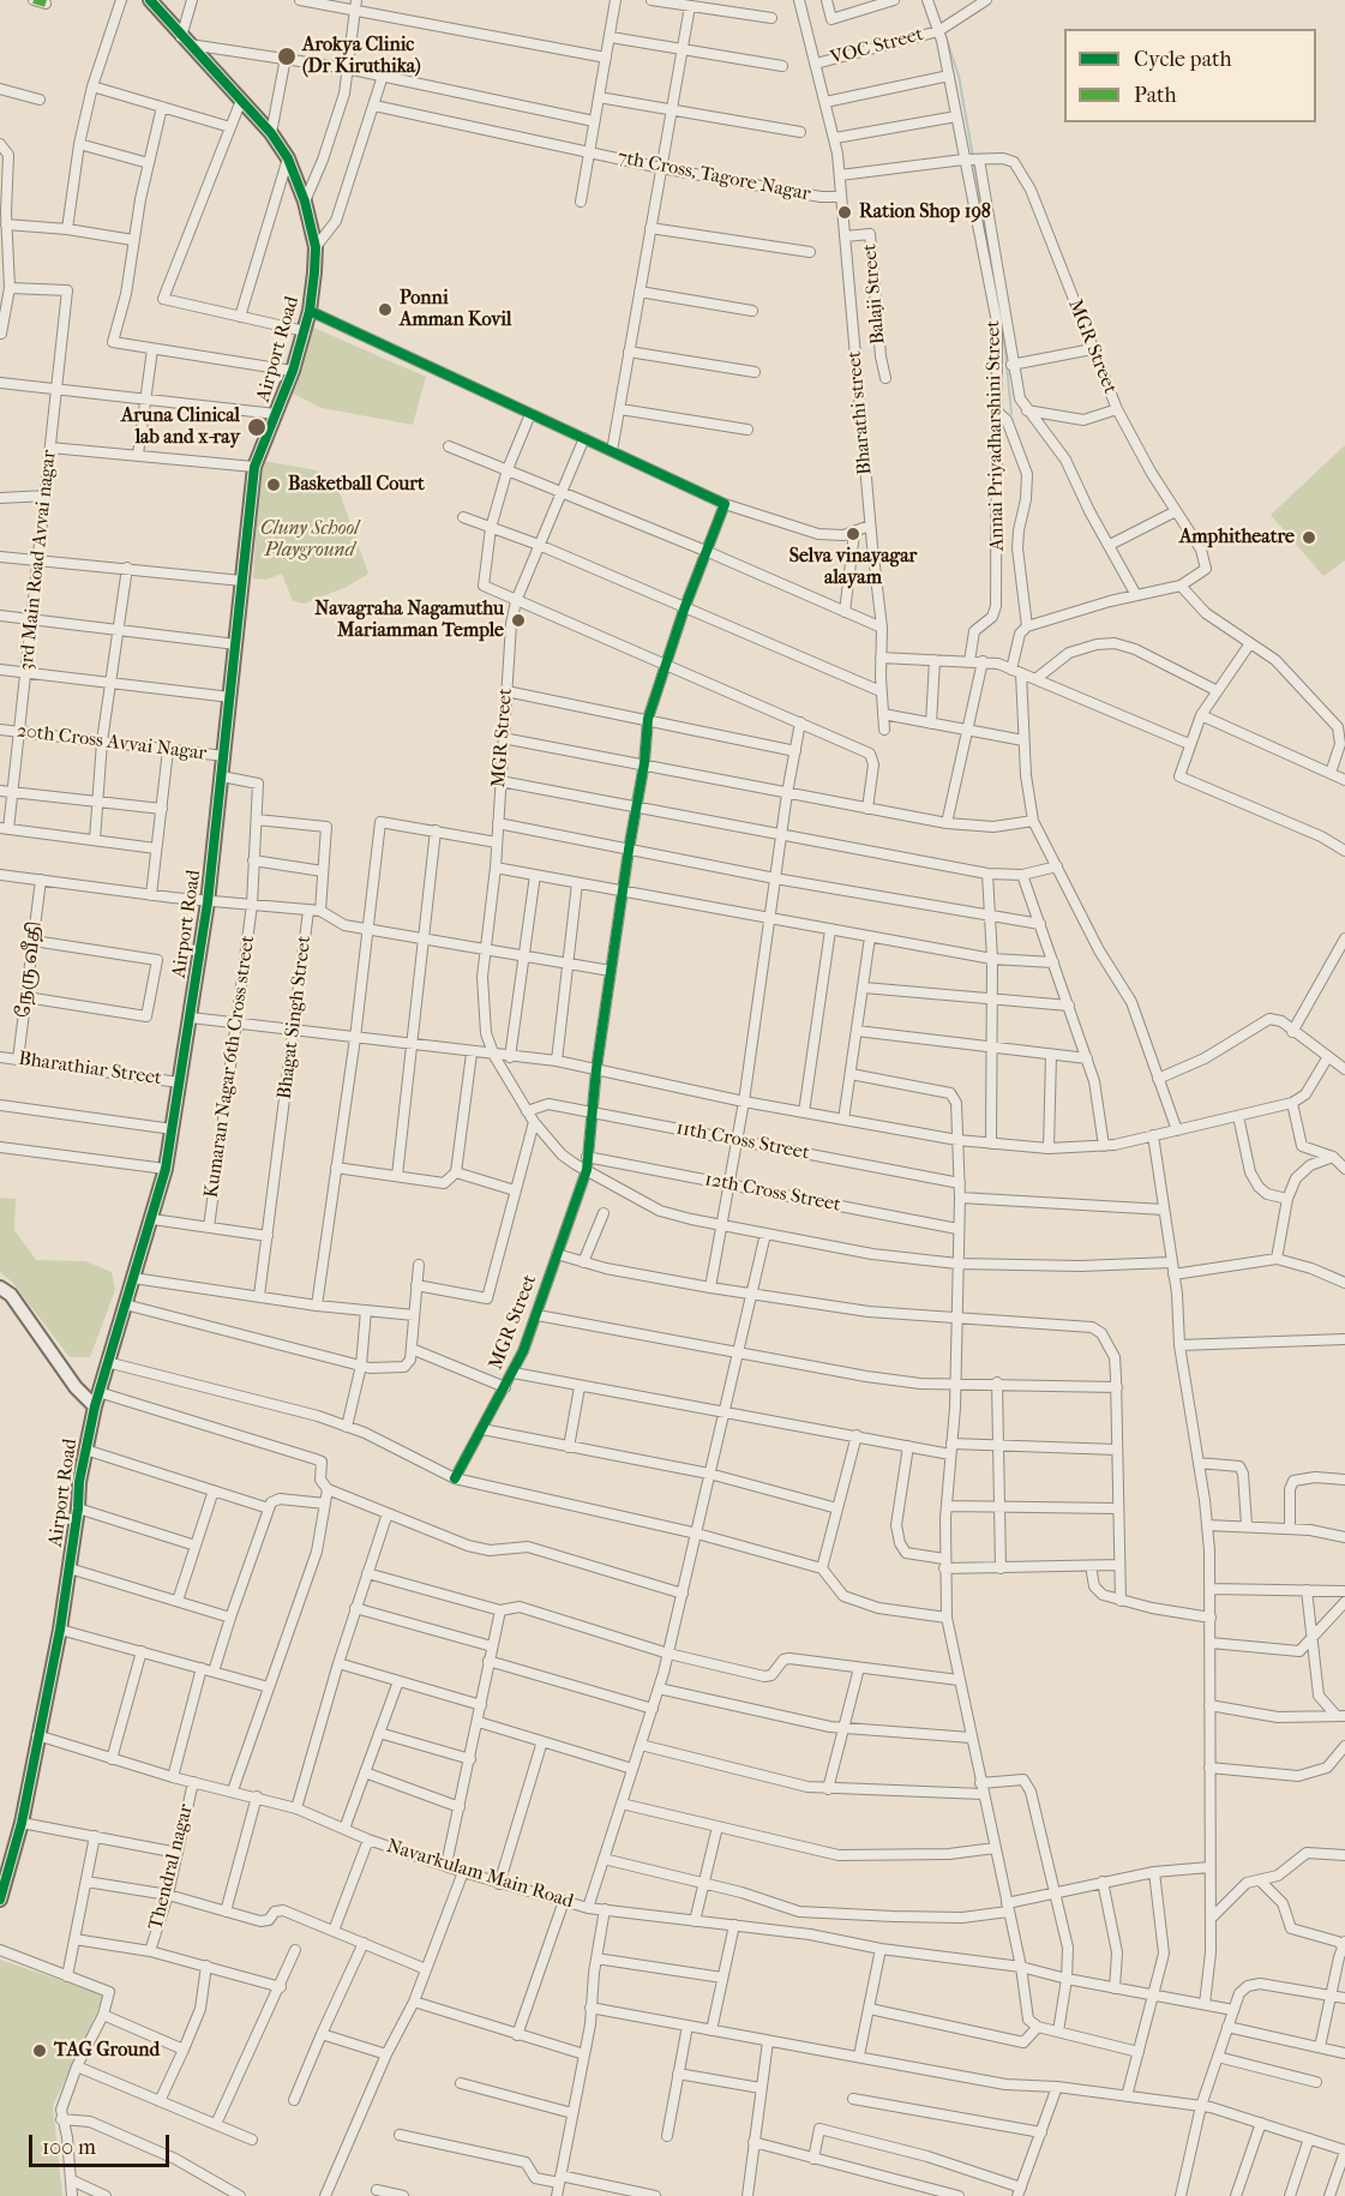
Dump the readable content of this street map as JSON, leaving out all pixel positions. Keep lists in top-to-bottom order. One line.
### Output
{"streets":{"street":["VOC Street","7th Cross, Tagore Nagar","Balaji Street","MGR Street","Airport Road","Bharathi street","Annai Priyadharshini Street","3rd Main Road Avvai nagar","20th Cross Avvai Nagar","நேரு வீதி","Bhagat Singh Street","Kumaran Nagar 6th Cross street","Bharathiar Street","11th Cross Street","12th Cross Street","Thendral nagar","Navarkulam Main Road"]},"crossings":[["VOC Street","Bharathi street"],["VOC Street","Annai Priyadharshini Street"],["7th Cross, Tagore Nagar","Bharathi street"],["Balaji Street","Bharathi street"],["MGR Street","Annai Priyadharshini Street"],["MGR Street","11th Cross Street"],["Airport Road","20th Cross Avvai Nagar"],["Airport Road","Bhagat Singh Street"],["Airport Road","Bharathiar Street"],["Airport Road","Navarkulam Main Road"],["3rd Main Road Avvai nagar","20th Cross Avvai Nagar"],["நேரு வீதி","Bhagat Singh Street"],["நேரு வீதி","Bharathiar Street"],["Bhagat Singh Street","Kumaran Nagar 6th Cross street"],["Thendral nagar","Navarkulam Main Road"]],"parks":["Cluny School Playground"],"places":["Arokya Clinic (Dr Kiruthika)","Ration Shop 198","Ponni Amman Kovil","Aruna Clinical lab and x-ray","Basketball Court","Selva vinayagar alayam","Amphitheatre","Navagraha Nagamuthu Mariamman Temple","TAG Ground"],"legend":["Cycle path","Path"],"scale_bar":"100 m"}
